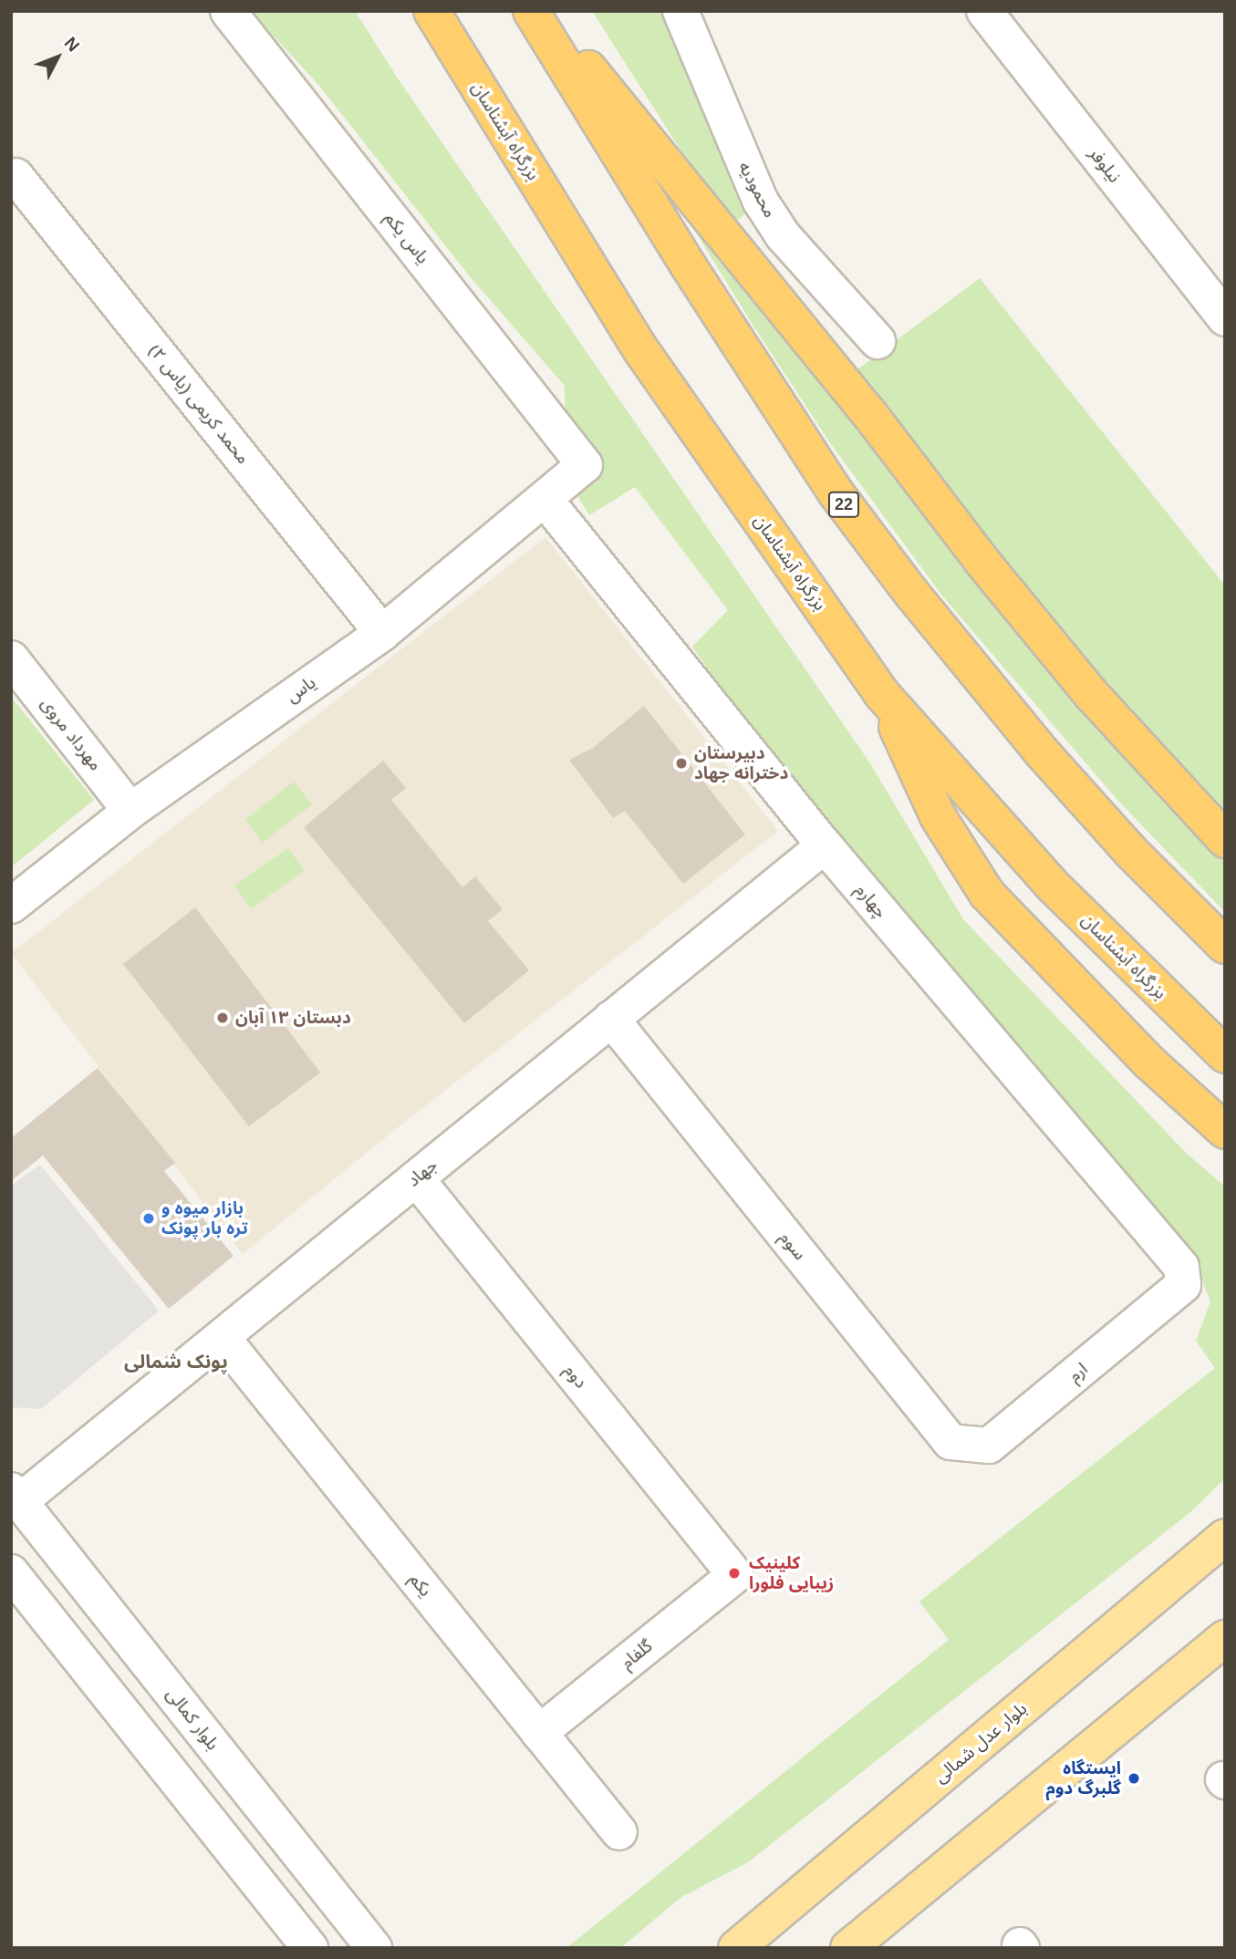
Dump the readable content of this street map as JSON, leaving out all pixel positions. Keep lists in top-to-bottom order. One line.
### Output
{"streets":{"highway":["بزرگراه آبشناسان","22"],"main road":["بلوار عدل شمالی"],"street":["نیلوفر","محمودیه","یاس یکم","محمد کریمی (یاس ۲)","یاس","مهرداد مروی","چهارم","جهاد","سوم","ارم","دوم","یکم","گلفام","بلوار کمالی"]},"crossings":[["یاس یکم","یاس"],["محمد کریمی (یاس ۲)","یاس"],["یاس","مهرداد مروی"],["یاس","چهارم"],["چهارم","جهاد"],["چهارم","ارم"],["جهاد","سوم"],["جهاد","دوم"],["جهاد","یکم"],["جهاد","بلوار کمالی"],["سوم","ارم"],["دوم","گلفام"],["یکم","گلفام"]],"districts":["پونک شمالی"],"places":["دبیرستان دخترانه جهاد","دبستان ۱۳ آبان","بازار ميوه و تره بار پونک","کلینیک زیبایی فلورا","ایستگاه گلبرگ دوم"],"north":"top right"}
